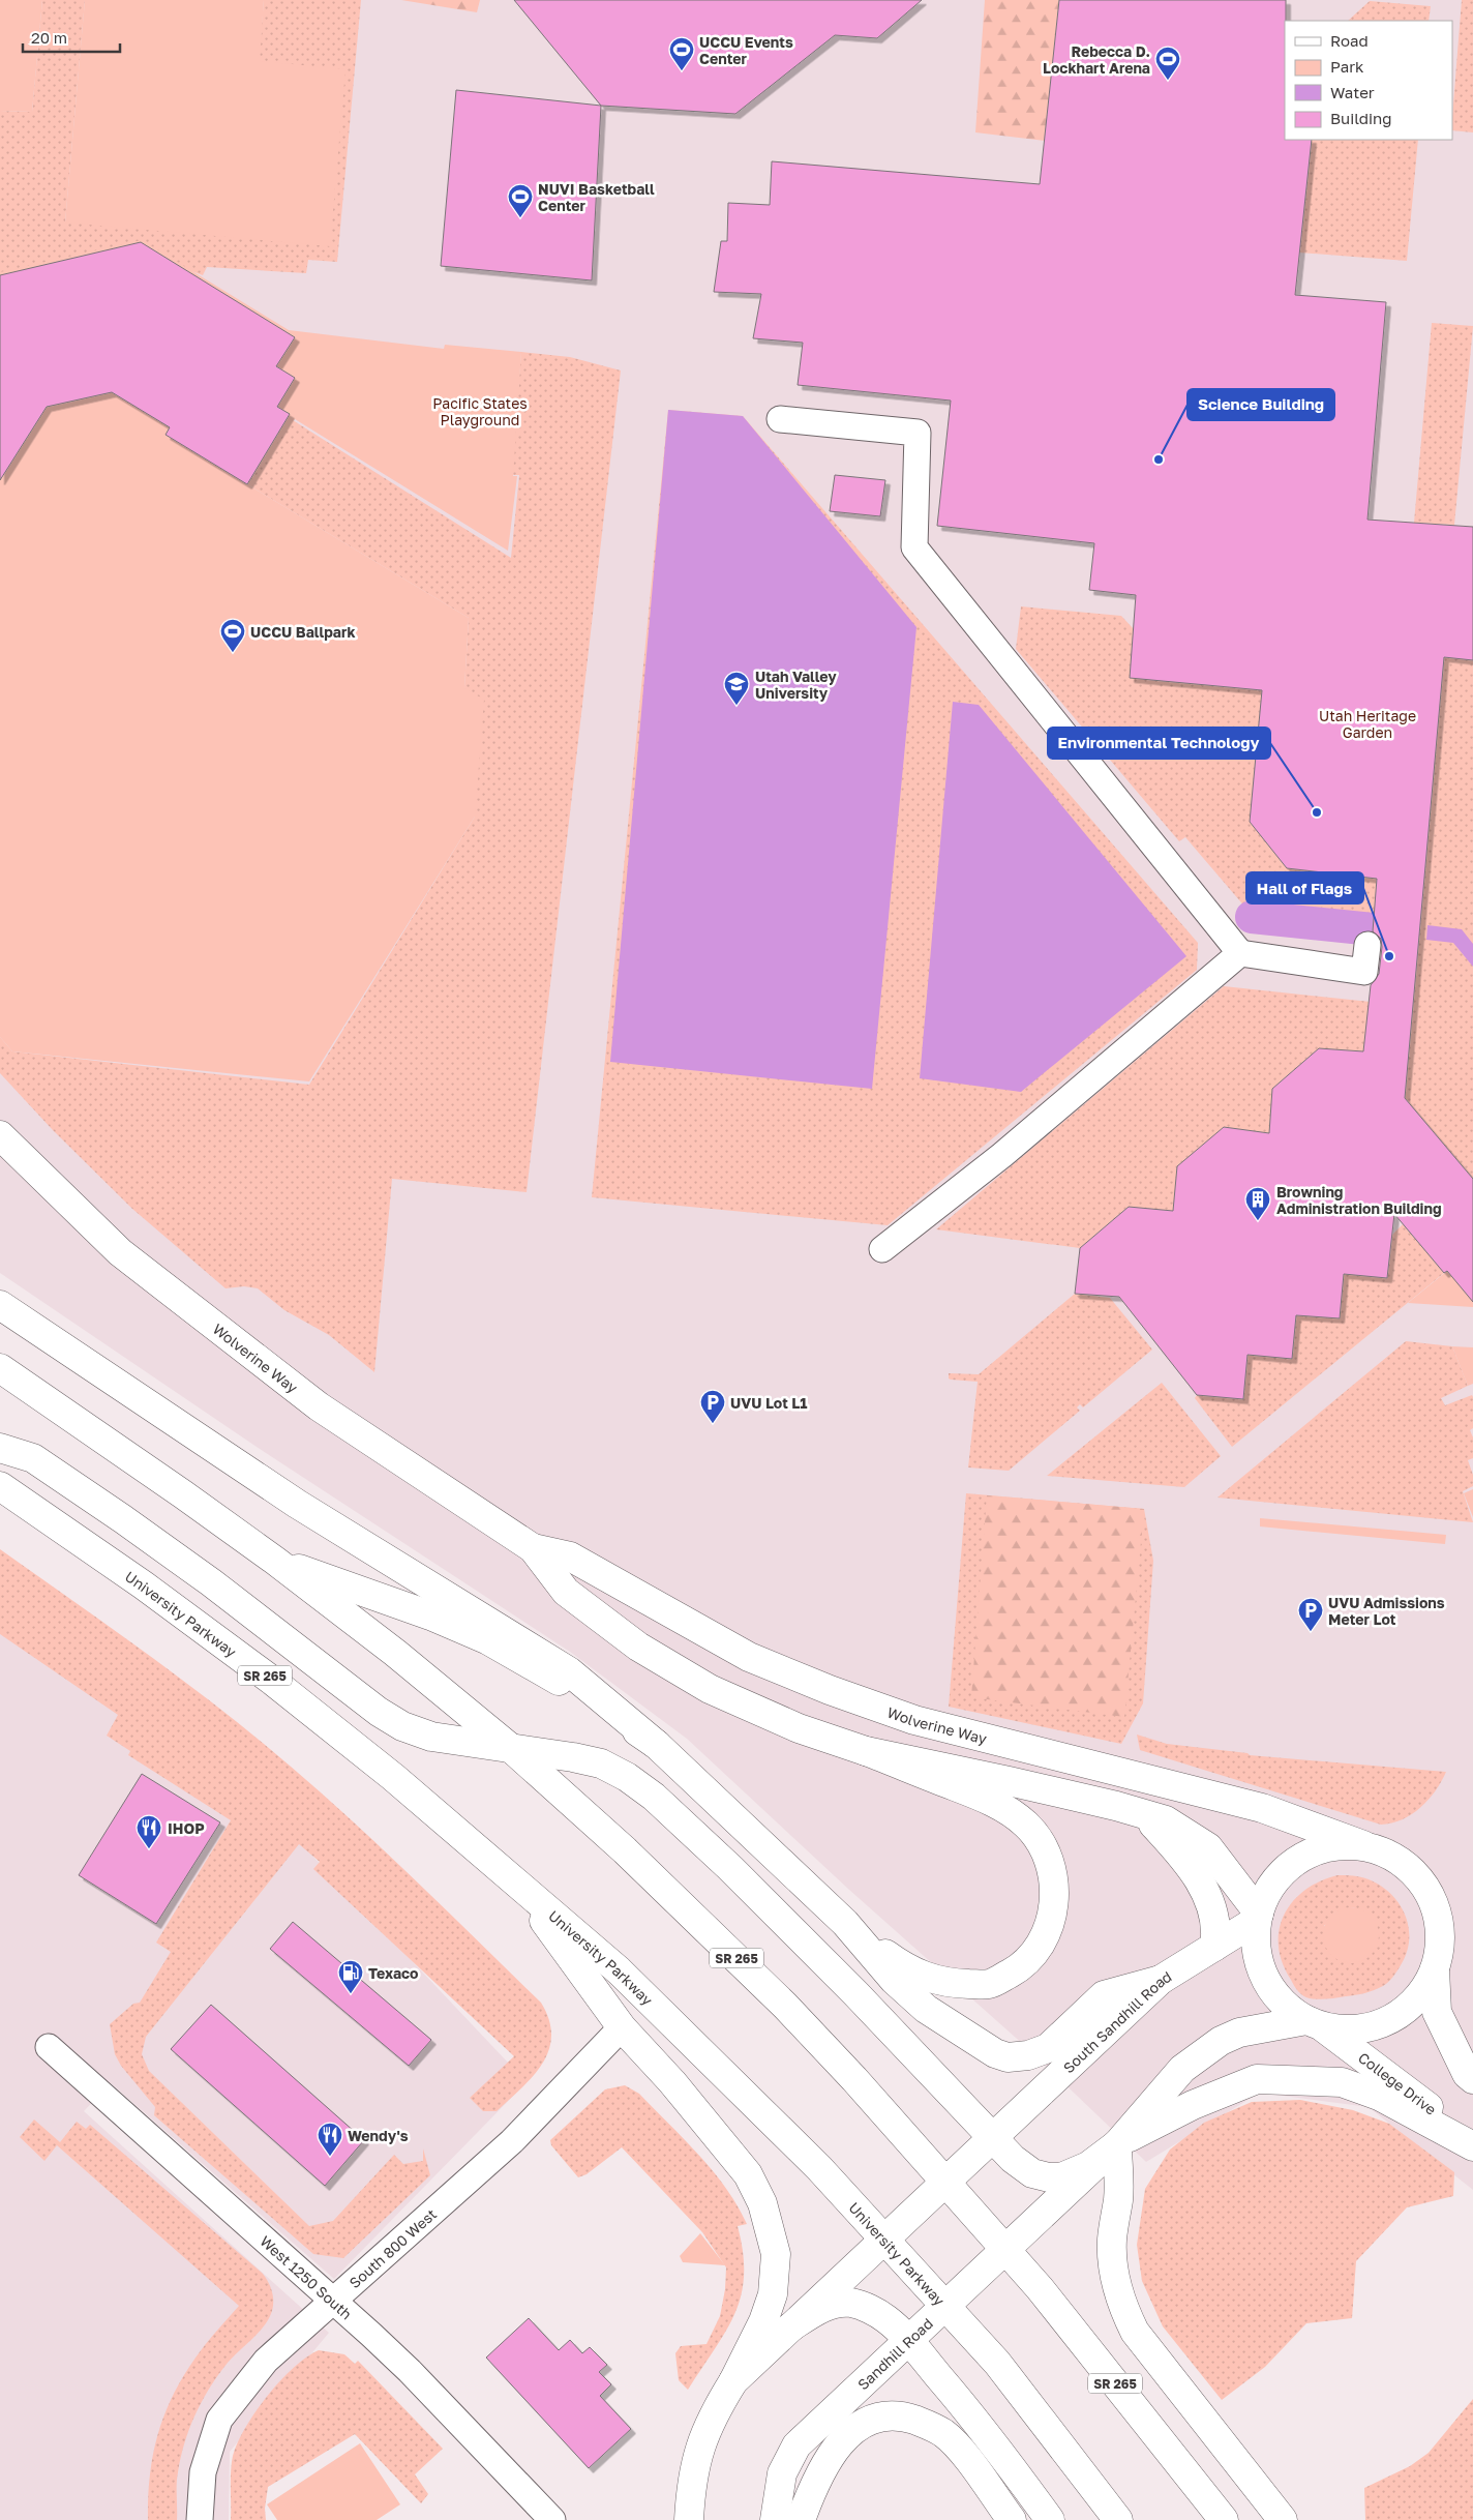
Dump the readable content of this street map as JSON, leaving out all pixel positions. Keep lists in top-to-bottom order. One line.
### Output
{"streets":{"main road":["Wolverine Way","University Parkway","SR 265","South Sandhill Road","College Drive","Sandhill Road"],"street":["South 800 West","West 1250 South"]},"crossings":[["Wolverine Way","South Sandhill Road"],["Wolverine Way","College Drive"],["University Parkway","Sandhill Road"],["SR 265","Sandhill Road"],["South Sandhill Road","College Drive"],["South 800 West","West 1250 South"]],"parks":["Pacific States Playground","Utah Heritage Garden"],"places":{"sports":["UCCU Events Center","Rebecca D. Lockhart Arena","NUVI Basketball Center","UCCU Ballpark"],"other":["Science Building","Environmental Technology","Hall of Flags"],"school or university":["Utah Valley University"],"building":["Browning Administration Building"],"parking":["UVU Lot L1","UVU Admissions Meter Lot"],"restaurant":["IHOP","Wendy's"],"fuel station":["Texaco"]},"legend":["Road","Park","Water","Building"],"scale_bar":"20 m"}
